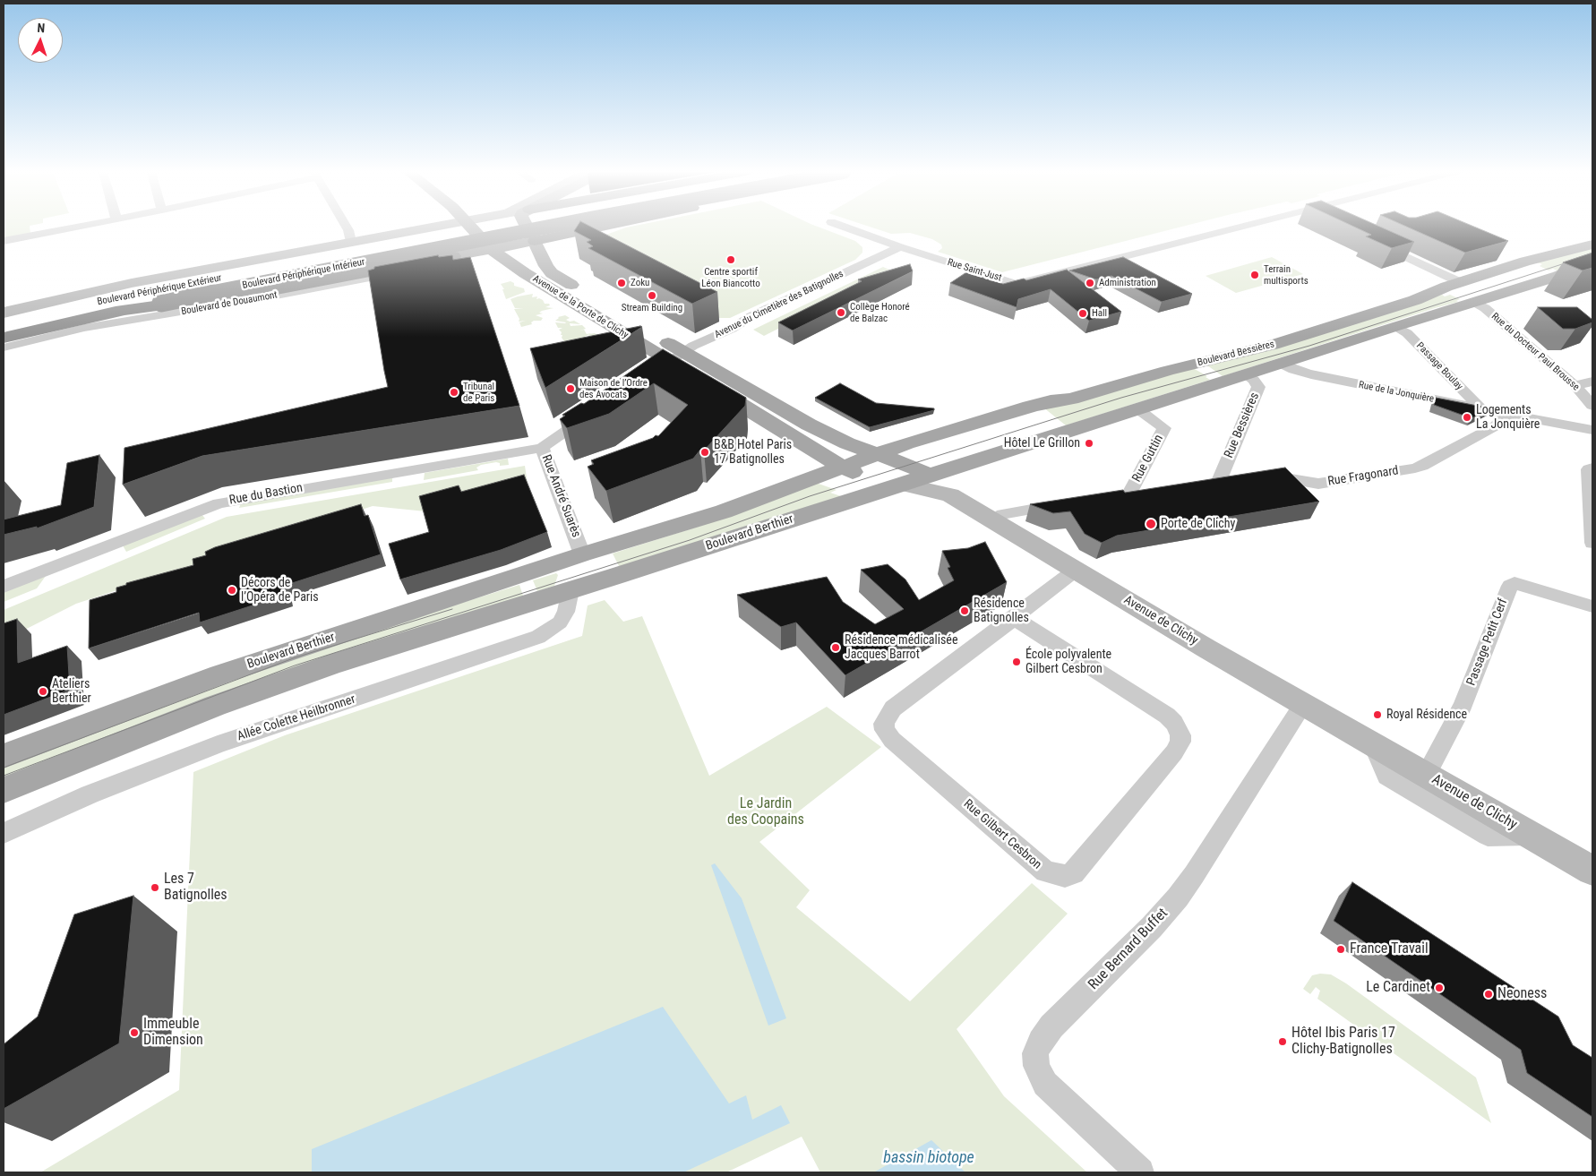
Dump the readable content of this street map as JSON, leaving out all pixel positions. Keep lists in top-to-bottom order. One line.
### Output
{"streets":{"highway":["Boulevard Périphérique Intérieur","Boulevard Périphérique Extérieur"],"main road":["Avenue de la Porte de Clichy","Boulevard Bessières","Boulevard Berthier","Avenue de Clichy"],"street":["Rue Saint-Just","Boulevard de Douaumont","Avenue du Cimetière des Batignolles","Rue du Docteur Paul Brousse","Passage Boulay","Rue de la Jonquière","Rue Bessières","Rue Guttin","Rue Fragonard","Rue du Bastion","Rue André Suarès","Passage Petit Cerf","Allée Colette Heilbronner","Rue Gilbert Cesbron","Rue Bernard Buffet"]},"crossings":[["Rue Saint-Just","Avenue du Cimetière des Batignolles"],["Boulevard Périphérique Intérieur","Boulevard Périphérique Extérieur"],["Avenue du Cimetière des Batignolles","Avenue de la Porte de Clichy"],["Avenue de la Porte de Clichy","Boulevard Bessières"],["Avenue de la Porte de Clichy","Boulevard Berthier"],["Avenue de la Porte de Clichy","Avenue de Clichy"],["Rue du Docteur Paul Brousse","Boulevard Bessières"],["Boulevard Bessières","Passage Boulay"],["Boulevard Bessières","Rue de la Jonquière"],["Boulevard Bessières","Rue Bessières"],["Boulevard Bessières","Rue Guttin"],["Boulevard Bessières","Boulevard Berthier"],["Boulevard Bessières","Avenue de Clichy"],["Passage Boulay","Rue de la Jonquière"],["Rue de la Jonquière","Rue Fragonard"],["Rue du Bastion","Rue André Suarès"],["Rue André Suarès","Boulevard Berthier"],["Boulevard Berthier","Avenue de Clichy"],["Boulevard Berthier","Allée Colette Heilbronner"],["Avenue de Clichy","Passage Petit Cerf"],["Avenue de Clichy","Rue Gilbert Cesbron"],["Avenue de Clichy","Rue Bernard Buffet"]],"water":["bassin biotope"],"parks":["Le Jardin des Coopains"],"places":["Centre sportif Léon Biancotto","Terrain multisports","Zoku","Administration","Stream Building","Collège Honoré de Balzac","Hall","Maison de l’Ordre des Avocats","Tribunal de Paris","Logements La Jonquière","Hôtel Le Grillon","B&B Hotel Paris 17 Batignolles","Porte de Clichy","Décors de l’Opéra de Paris","Résidence Batignolles","Résidence médicalisée Jacques Barrot","École polyvalente Gilbert Cesbron","Ateliers Berthier","Royal Résidence","Les 7 Batignolles","France Travail","Le Cardinet","Neoness","Immeuble Dimension","Hôtel Ibis Paris 17 Clichy-Batignolles"],"north":"top"}
